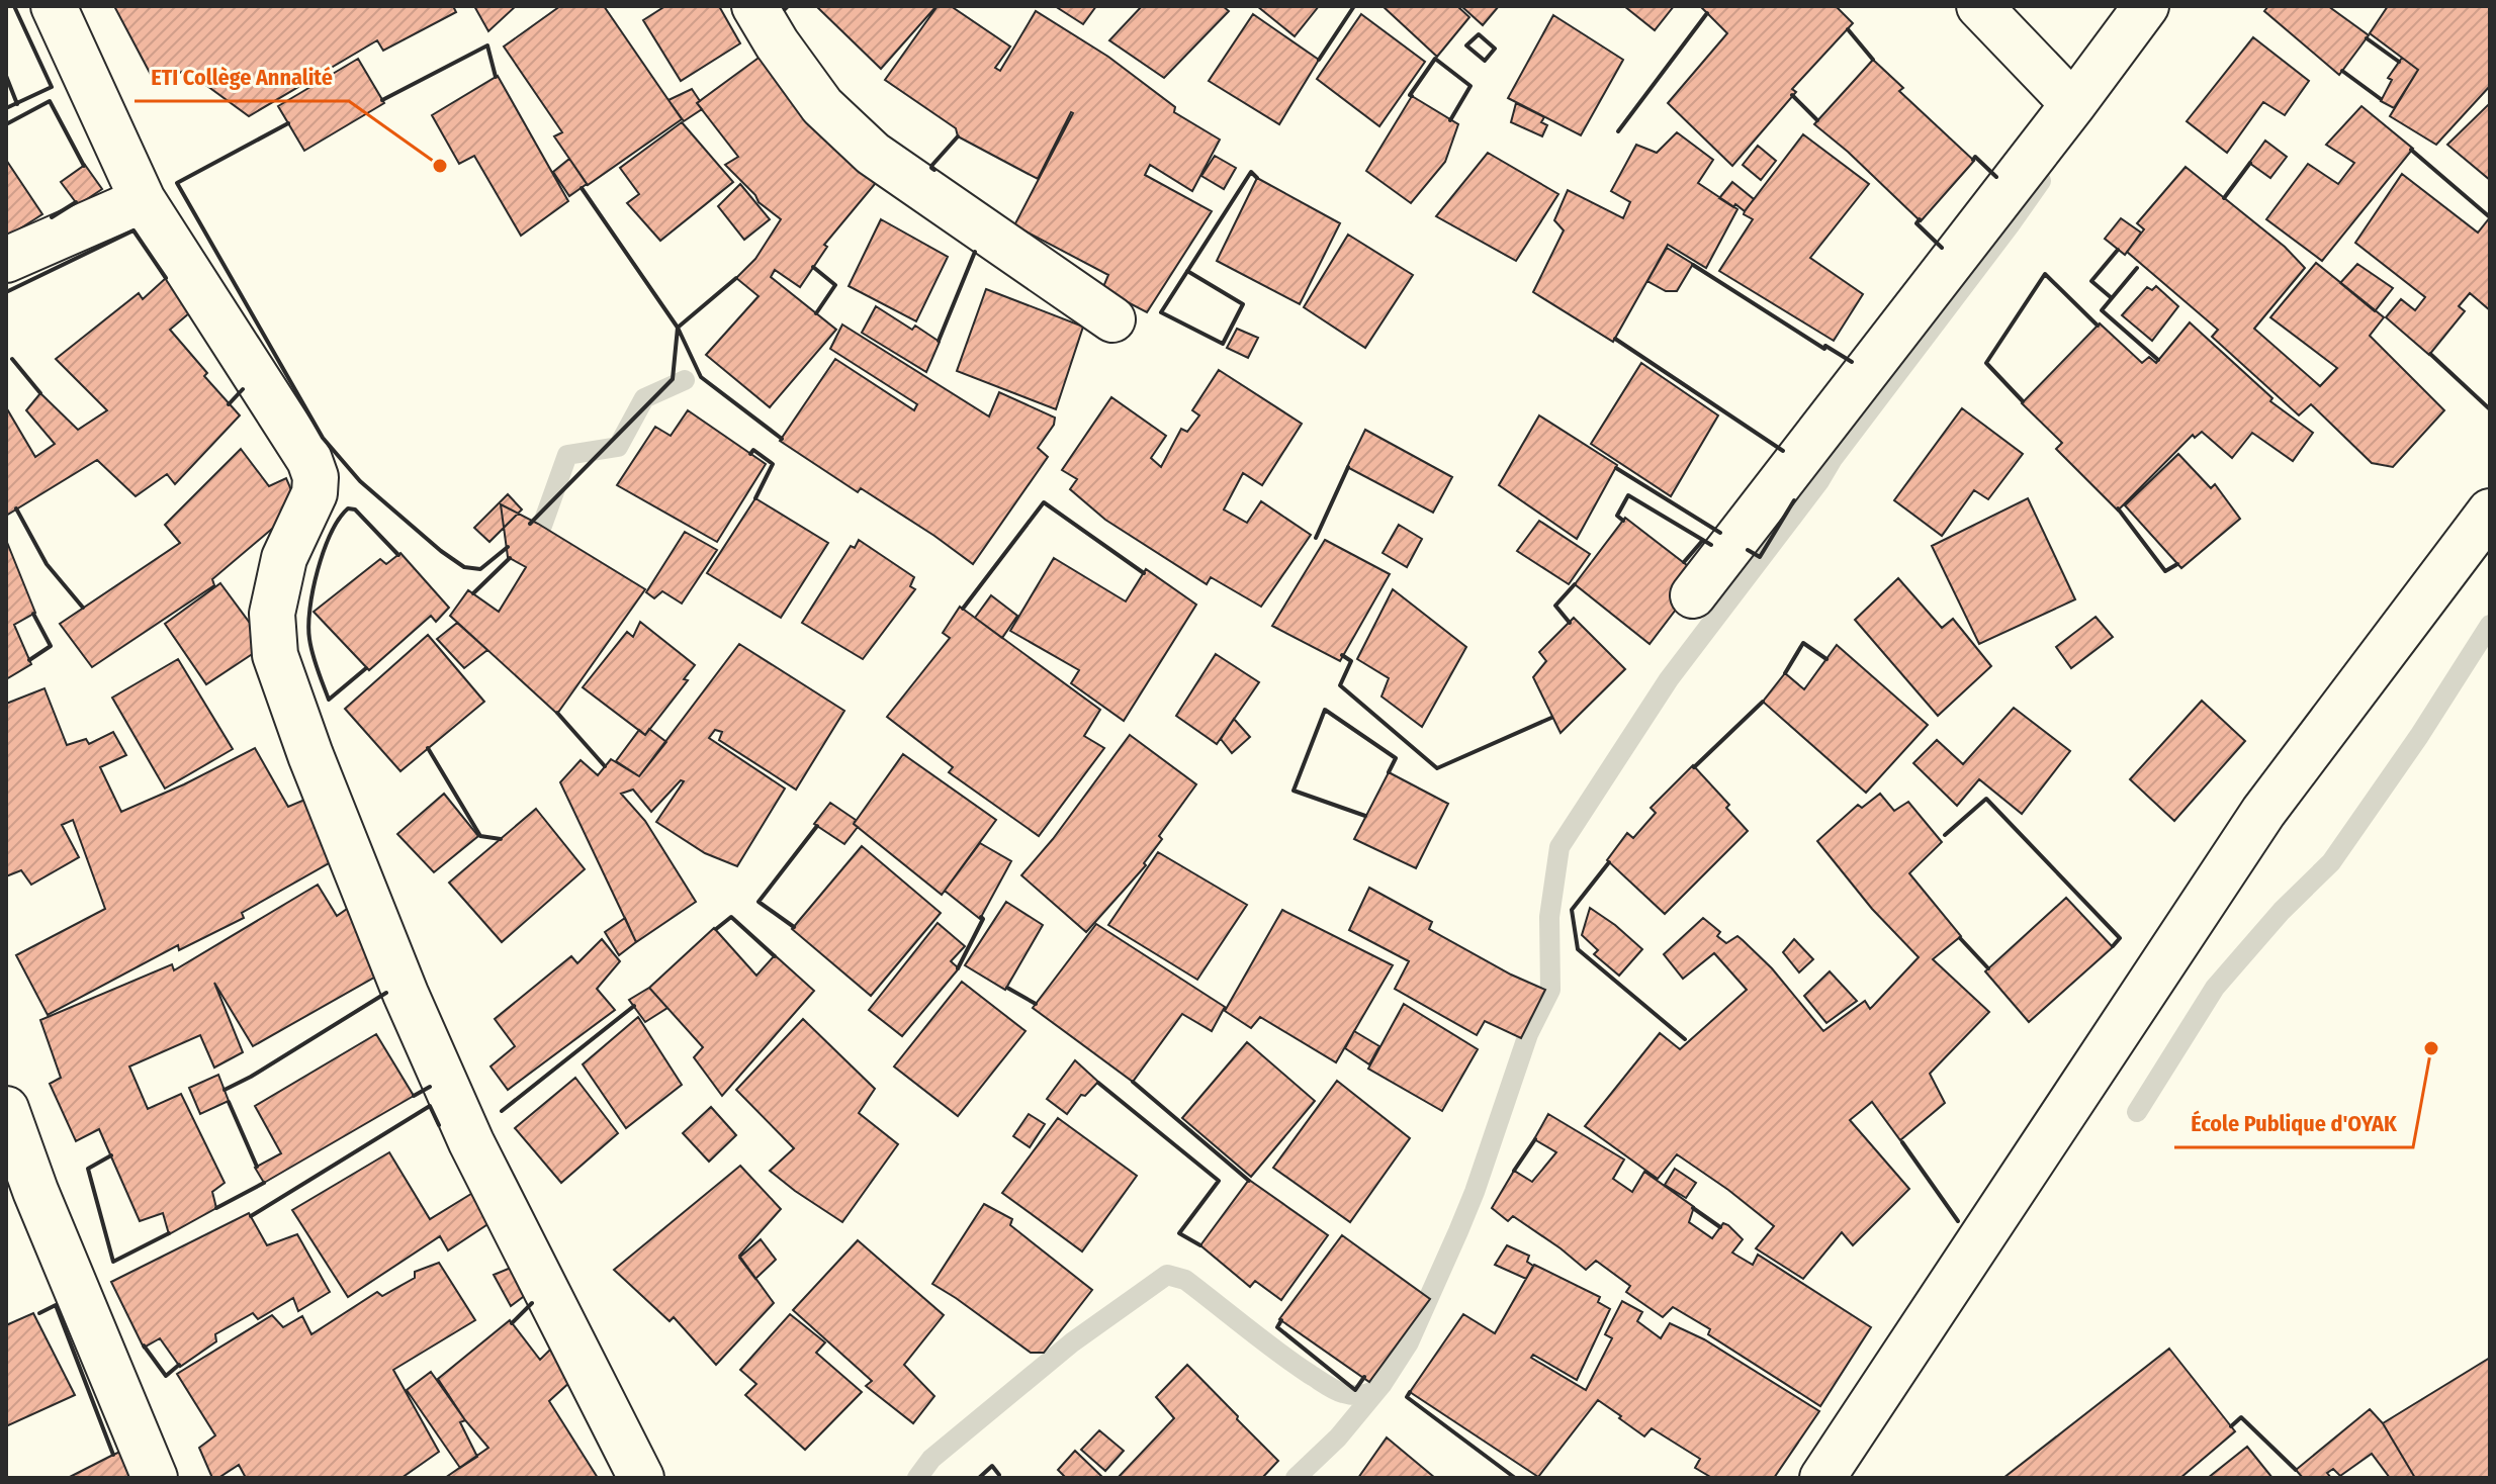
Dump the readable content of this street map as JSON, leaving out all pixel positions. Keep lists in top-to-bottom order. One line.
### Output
{"places":["ETI Collège Annalité","École Publique d'OYAK"]}
